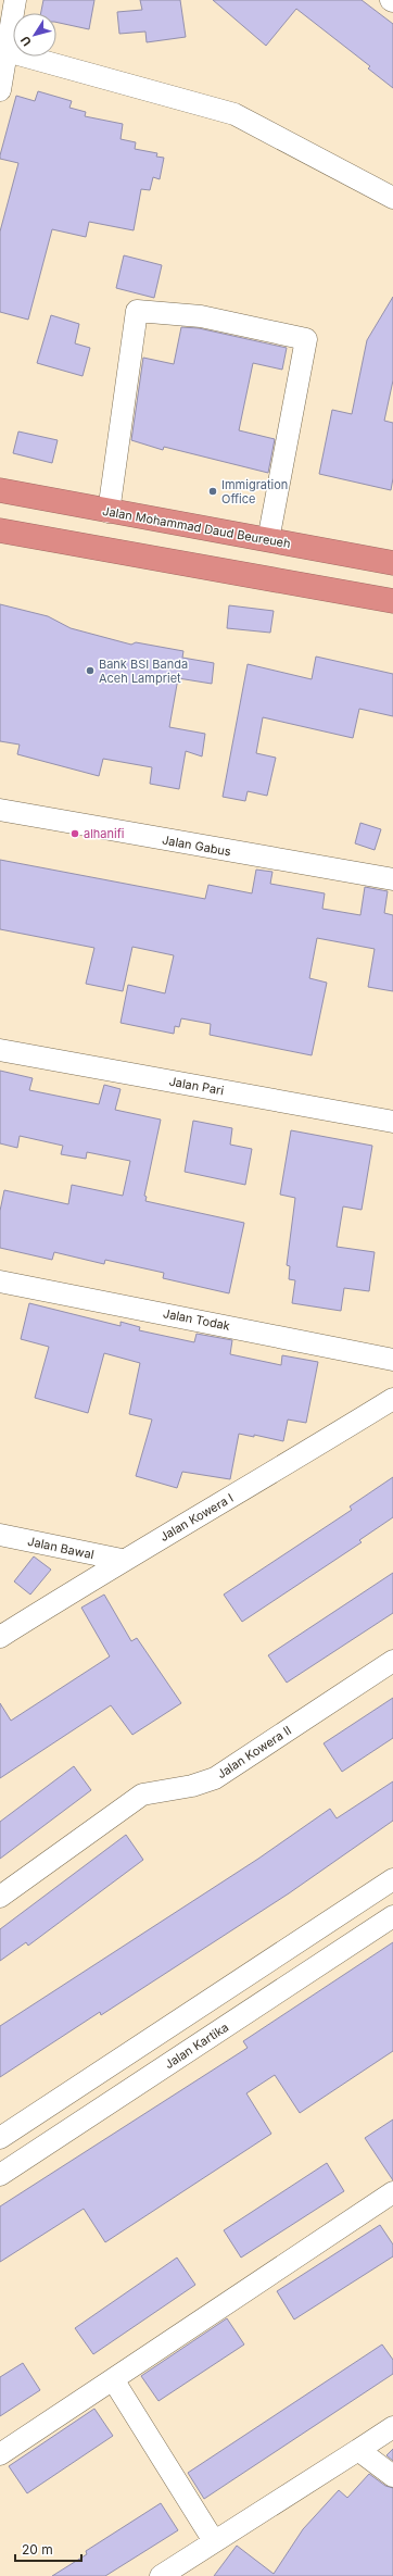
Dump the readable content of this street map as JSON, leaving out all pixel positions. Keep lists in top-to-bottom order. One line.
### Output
{"streets":{"highway":["Jalan Mohammad Daud Beureueh"],"street":["Jalan Gabus","Jalan Pari","Jalan Todak","Jalan Kowera I","Jalan Bawal","Jalan Kowera II","Jalan Kartika"]},"crossings":[["Jalan Kowera I","Jalan Bawal"]],"places":["Immigration Office","Bank BSI Banda Aceh Lampriet","alhanifi"],"scale_bar":"20 m","north":"bottom left"}
